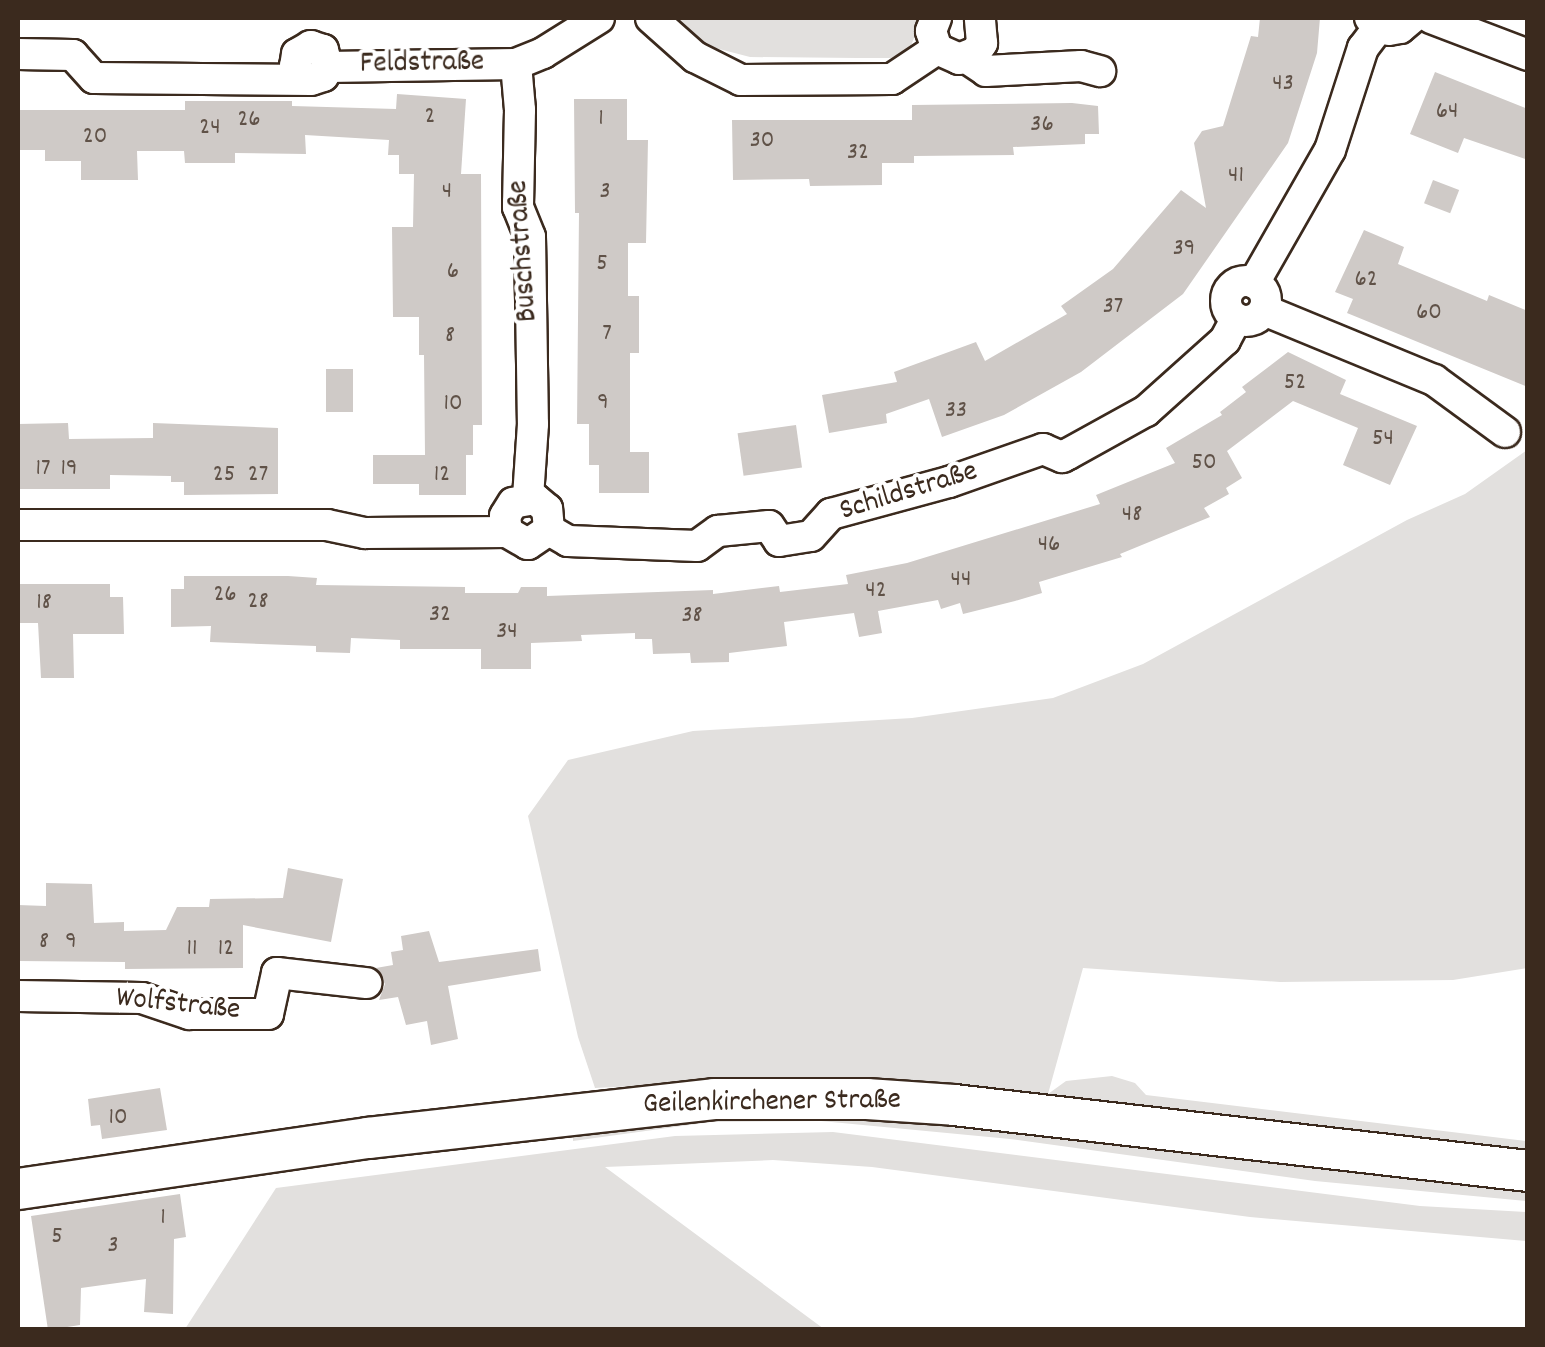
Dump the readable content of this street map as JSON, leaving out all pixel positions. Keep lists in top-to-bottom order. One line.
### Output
{"streets":{"main road":["Geilenkirchener Straße"],"street":["Feldstraße","Buschstraße","Schildstraße","Wolfstraße"]},"crossings":[["Feldstraße","Buschstraße"],["Buschstraße","Schildstraße"]],"house_numbers":["43","64","2","1","26","36","24","20","30","32","41","4","3","39","5","6","62","37","60","7","8","52","9","10","33","54","50","17","19","25","27","12","48","46","44","42","26","28","18","32","38","34","8","9","11","12","10","1","5","3"]}
